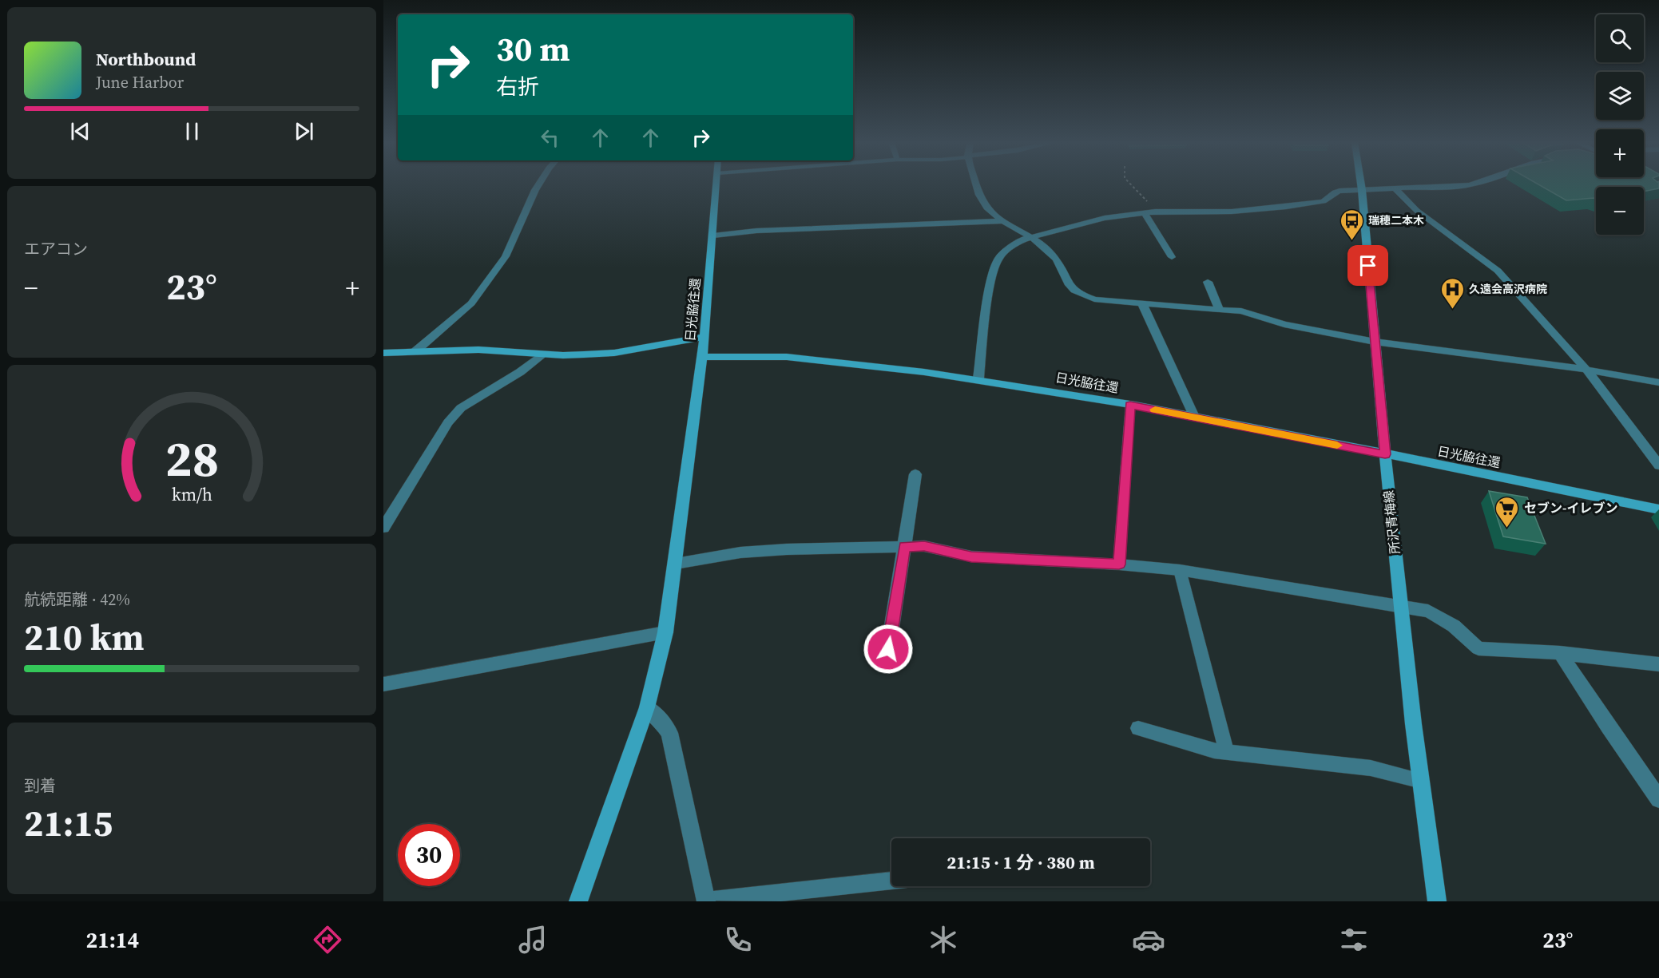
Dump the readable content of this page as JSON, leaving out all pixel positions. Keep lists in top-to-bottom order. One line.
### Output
{"streets":{"main road":["日光脇往還","所沢青梅線"]},"crossings":[["日光脇往還","所沢青梅線"]],"places":{"bus stop":["瑞穂二本木"],"hospital":["久遠会高沢病院"],"supermarket":["セブン-イレブン"]},"page":{"map_buttons":["+","−"],"turn":["30 m","右折"],"song":["Northbound","June Harbor"],"tile":["エアコン",["航続距離 · 42%","210 km"],["到着","21:15"]],"heat":["−","23°","+"],"limit":"30","trip":"21:15 · 1 分 · 380 m","tabs":["21:14","23°"],"gauge":["28","km/h"]}}
